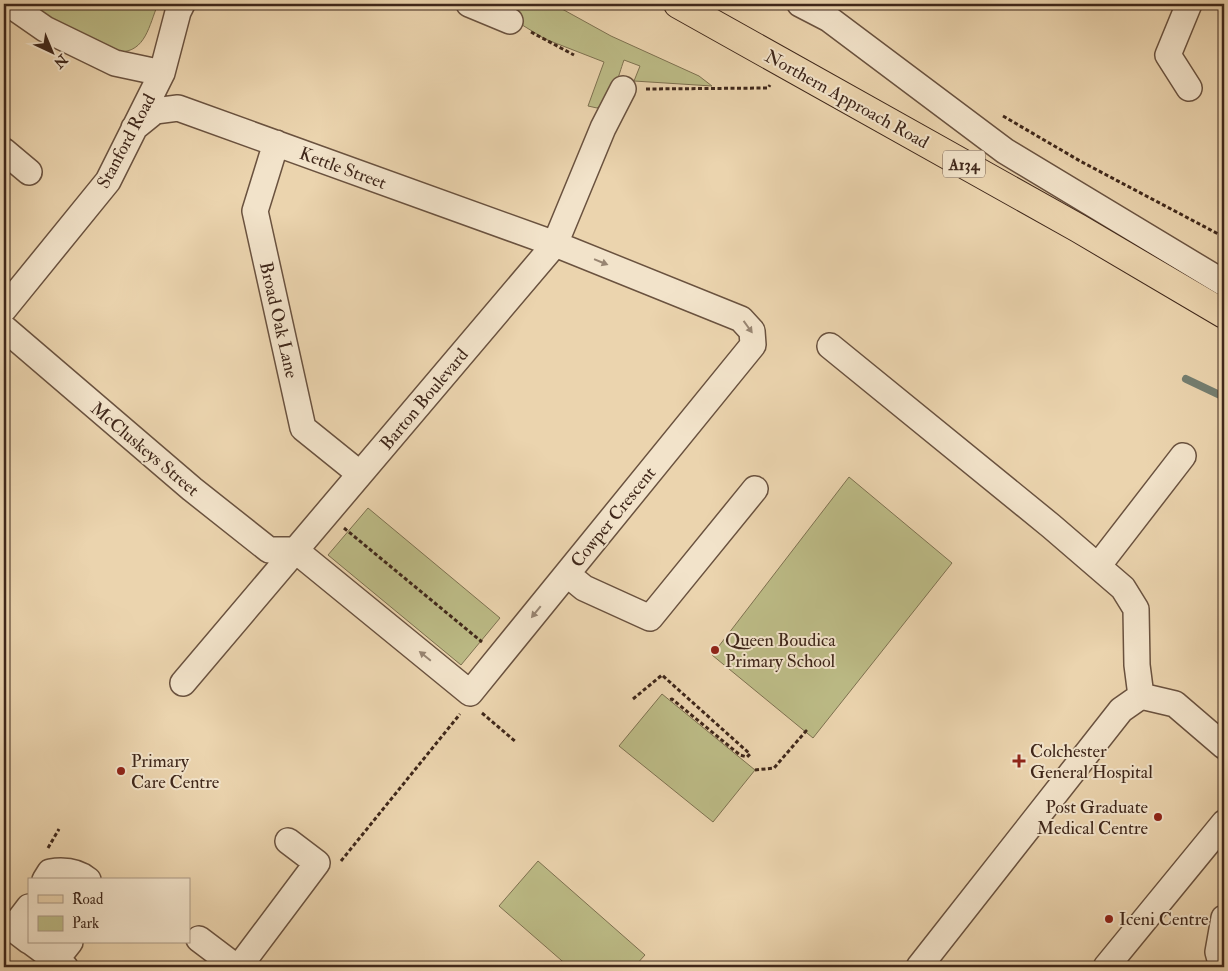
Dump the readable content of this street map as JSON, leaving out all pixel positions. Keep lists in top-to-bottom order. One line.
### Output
{"streets":{"main road":["Northern Approach Road","A134"],"street":["Stanford Road","Kettle Street","Broad Oak Lane","Barton Boulevard","McCluskeys Street","Cowper Crescent"]},"crossings":[["Stanford Road","Kettle Street"],["Kettle Street","Broad Oak Lane"],["Kettle Street","Barton Boulevard"],["Kettle Street","Cowper Crescent"],["Broad Oak Lane","Barton Boulevard"],["Barton Boulevard","McCluskeys Street"],["Barton Boulevard","Cowper Crescent"]],"places":{"other":["Queen Boudica Primary School","Primary Care Centre","Post Graduate Medical Centre","Iceni Centre"],"health":["Colchester General Hospital"]},"legend":["Road","Park"],"north":"bottom right"}
